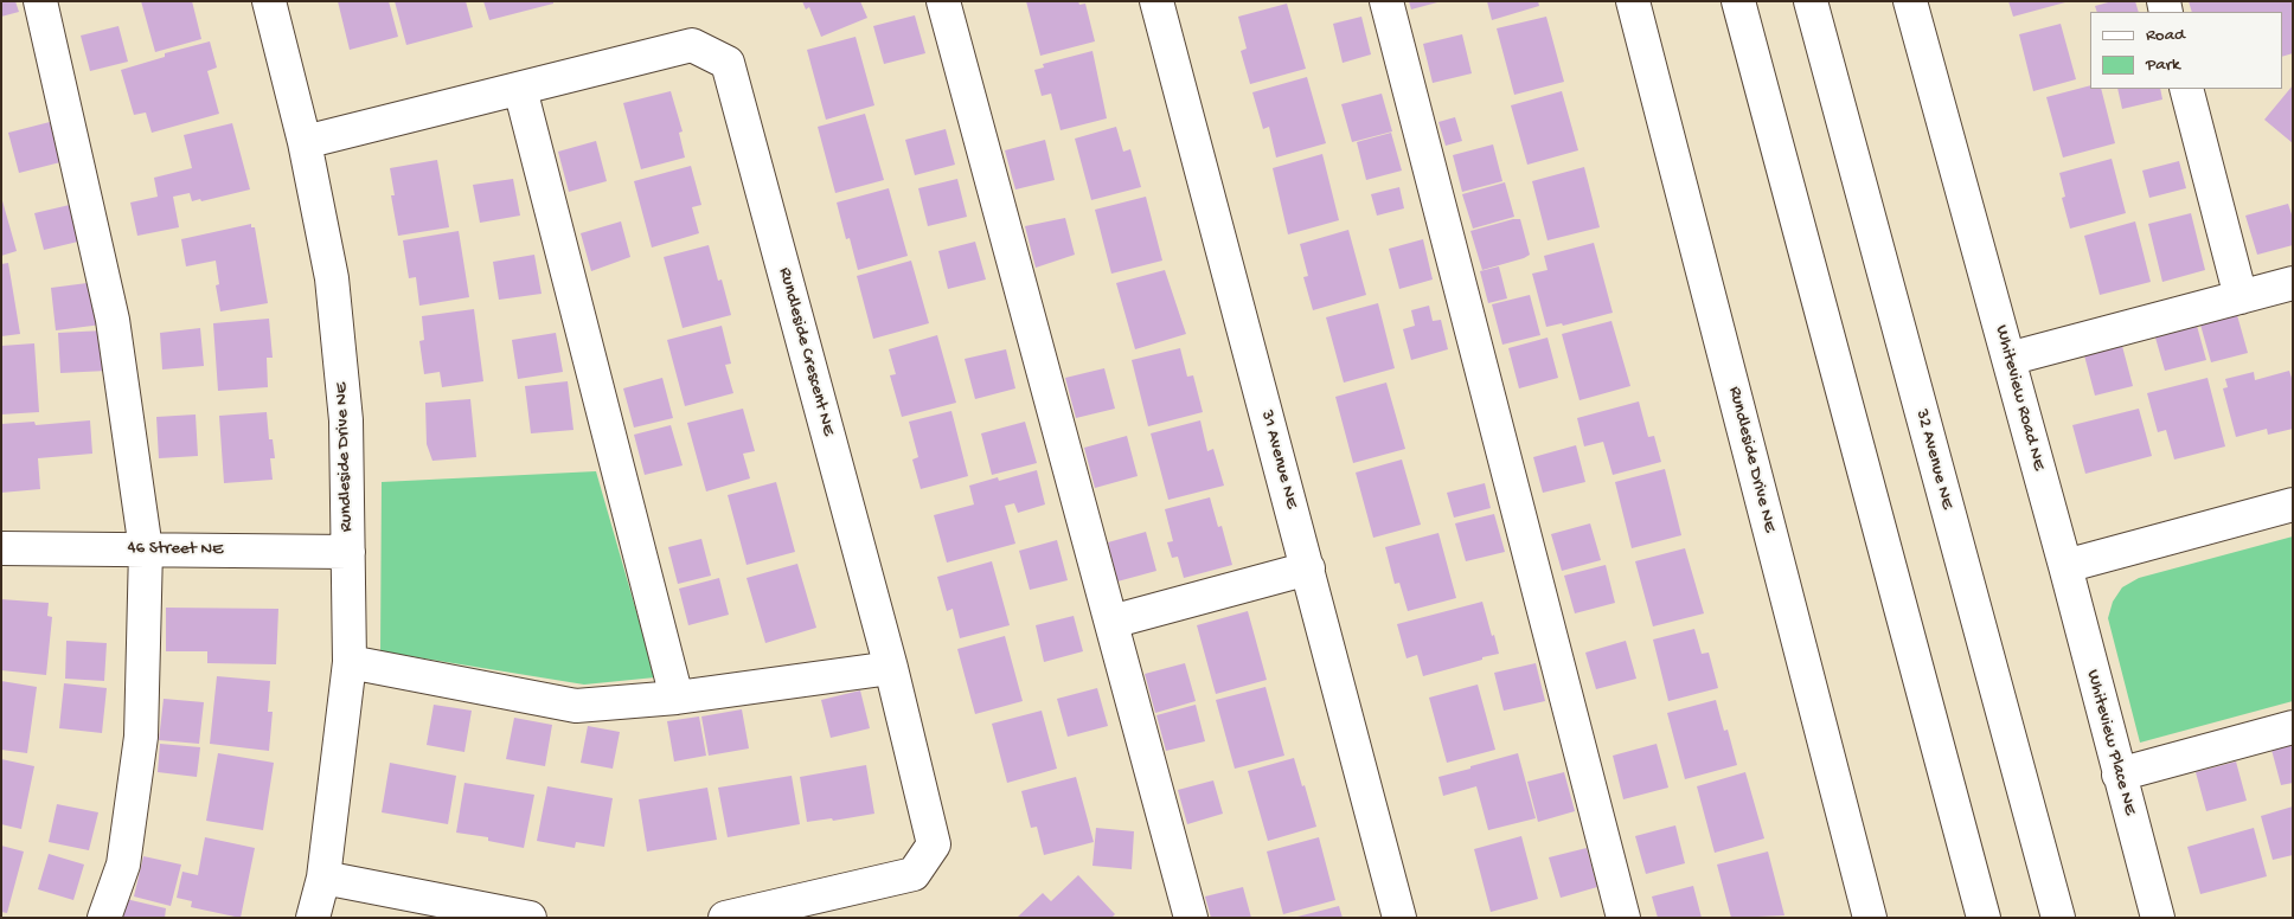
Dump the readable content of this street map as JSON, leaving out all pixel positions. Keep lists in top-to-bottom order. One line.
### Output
{"streets":{"street":["Rundleside Crescent NE","Whiteview Road NE","Rundleside Drive NE","31 Avenue NE","32 Avenue NE","46 Street NE","Whiteview Place NE"]},"crossings":[["Rundleside Crescent NE","Rundleside Drive NE"],["Whiteview Road NE","Whiteview Place NE"],["Rundleside Drive NE","46 Street NE"]],"legend":["Road","Park"]}
